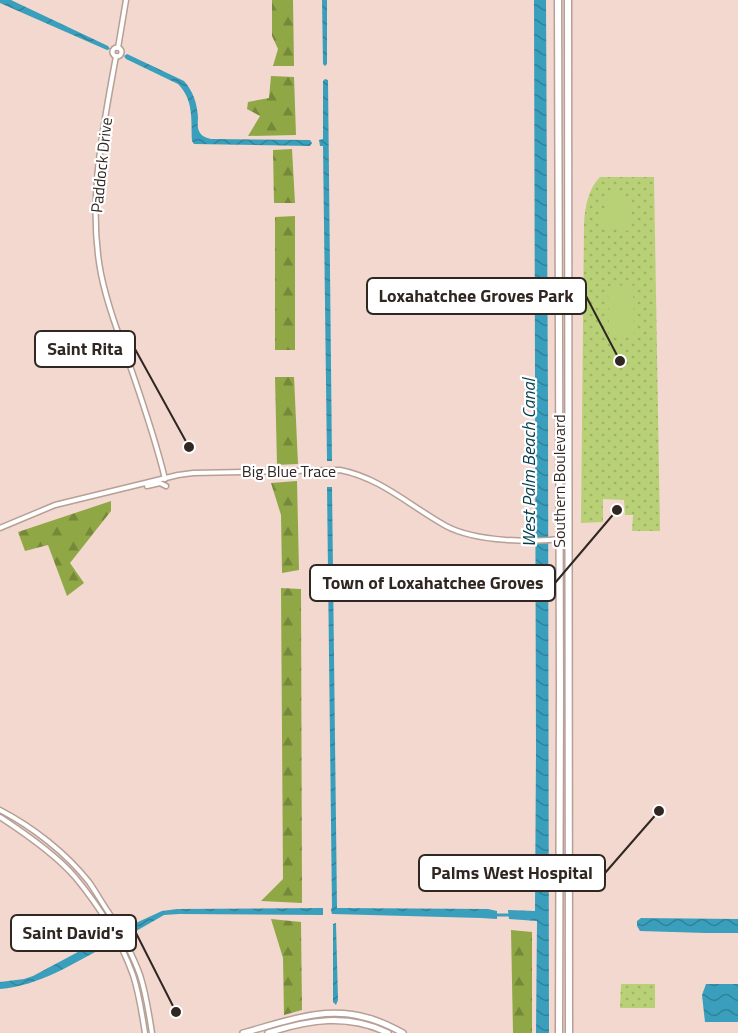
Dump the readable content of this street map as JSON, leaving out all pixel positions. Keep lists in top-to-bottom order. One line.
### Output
{"streets":{"highway":["Southern Boulevard"],"street":["Paddock Drive","Big Blue Trace"]},"crossings":[["Paddock Drive","Big Blue Trace"],["Big Blue Trace","Southern Boulevard"]],"water":["West Palm Beach Canal"],"places":["Loxahatchee Groves Park","Saint Rita","Town of Loxahatchee Groves","Palms West Hospital","Saint David's"]}
